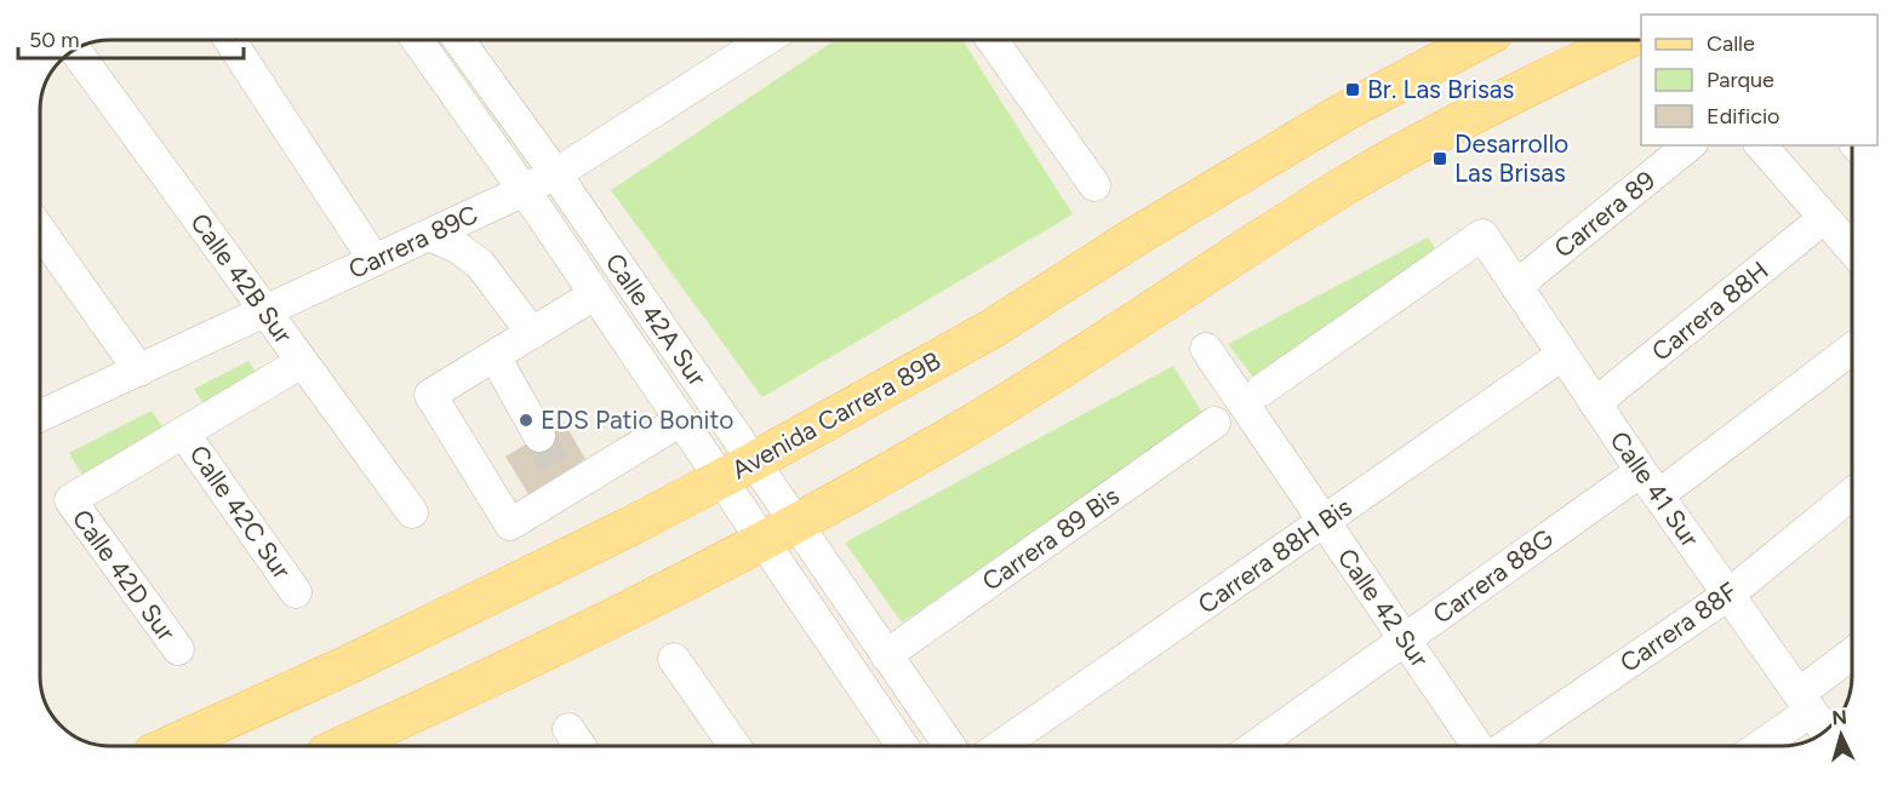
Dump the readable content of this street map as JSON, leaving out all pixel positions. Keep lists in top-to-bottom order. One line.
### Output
{"streets":{"main road":["Avenida Carrera 89B"],"street":["Carrera 89","Carrera 89C","Calle 42B Sur","Carrera 88H","Calle 42A Sur","Calle 41 Sur","Calle 42C Sur","Carrera 89 Bis","Carrera 88H Bis","Calle 42D Sur","Carrera 88G","Calle 42 Sur","Carrera 88F"]},"crossings":[["Carrera 89","Calle 41 Sur"],["Carrera 89C","Calle 42B Sur"],["Carrera 89C","Calle 42A Sur"],["Carrera 88H","Calle 41 Sur"],["Calle 42A Sur","Avenida Carrera 89B"],["Calle 42A Sur","Carrera 89 Bis"],["Calle 41 Sur","Carrera 88H Bis"],["Calle 41 Sur","Carrera 88G"],["Calle 41 Sur","Carrera 88F"],["Calle 42C Sur","Calle 42D Sur"],["Carrera 88H Bis","Calle 42 Sur"],["Carrera 88G","Calle 42 Sur"]],"places":{"transit":["Br. Las Brisas","Desarrollo Las Brisas"],"other":["EDS Patio Bonito"]},"legend":["Calle","Parque","Edificio"],"scale_bar":"50 m","north":"top"}
